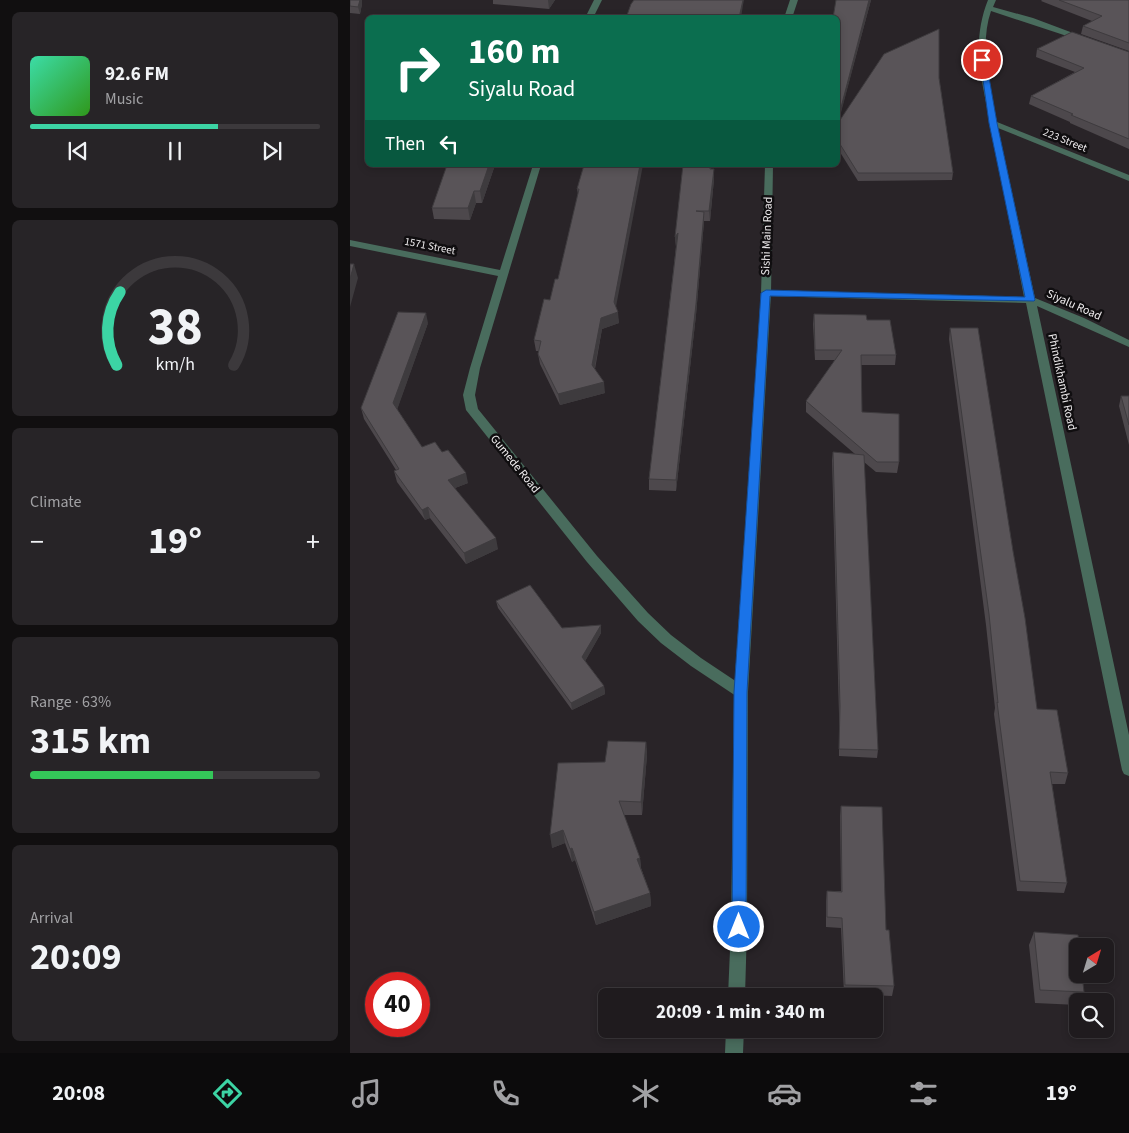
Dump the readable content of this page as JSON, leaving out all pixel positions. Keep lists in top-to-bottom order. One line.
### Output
{"streets":{"street":["223 Street","Sishi Main Road","1571 Street","Siyalu Road","Phindikhambi Road","Gumede Road"]},"crossings":[["223 Street","Phindikhambi Road"],["Sishi Main Road","Siyalu Road"],["Sishi Main Road","Gumede Road"],["1571 Street","Gumede Road"],["Siyalu Road","Phindikhambi Road"]],"north":"top right","page":{"turn":["160 m","Siyalu Road"],"song":["92.6 FM","Music"],"then":"Then","tile":["Climate",["Range · 63%","315 km"],["Arrival","20:09"]],"heat":["−","19°","+"],"limit":"40","trip":"20:09 · 1 min · 340 m","tabs":["20:08","19°"],"gauge":["38","km/h"]}}
